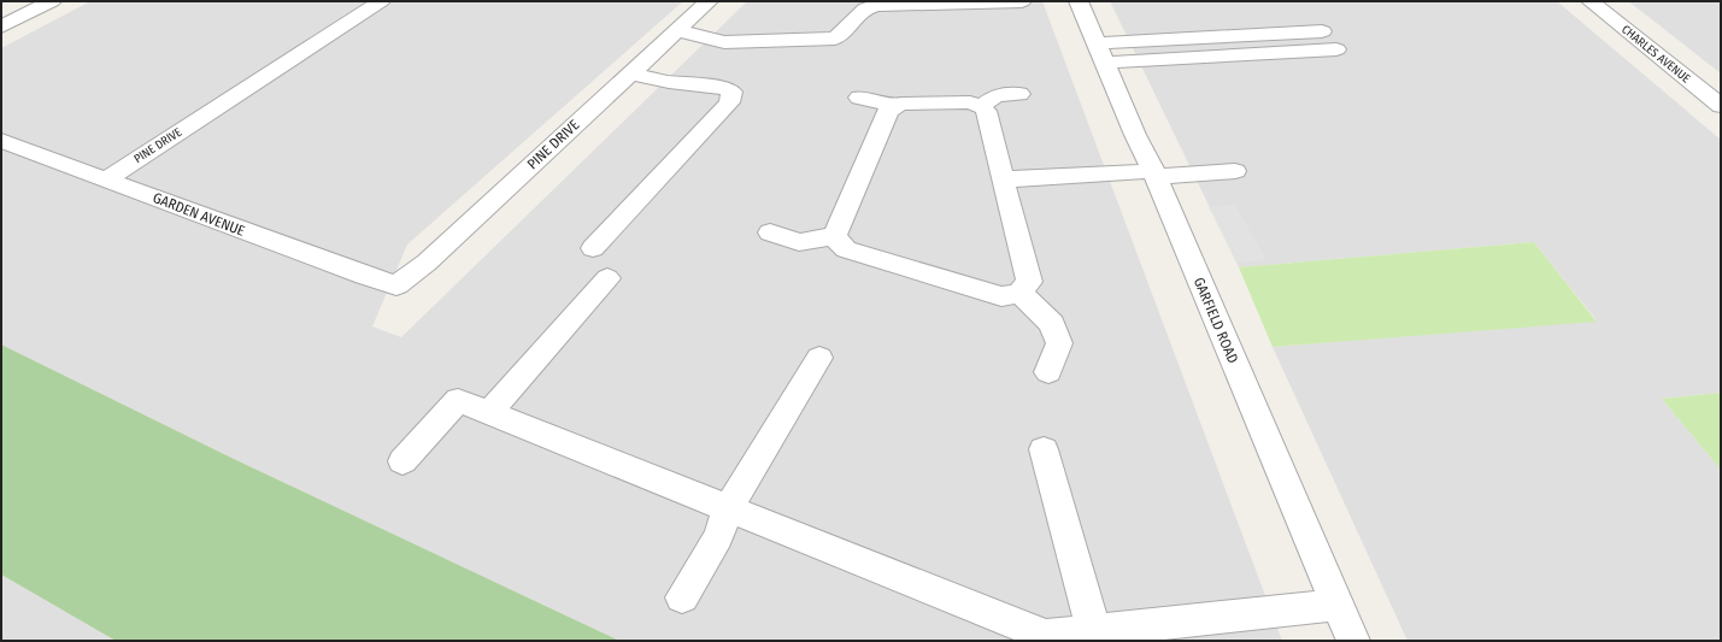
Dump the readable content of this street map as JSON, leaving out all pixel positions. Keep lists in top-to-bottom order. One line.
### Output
{"streets":{"street":["CHARLES AVENUE","PINE DRIVE","GARDEN AVENUE","GARFIELD ROAD"]},"crossings":[["PINE DRIVE","GARDEN AVENUE"]]}
